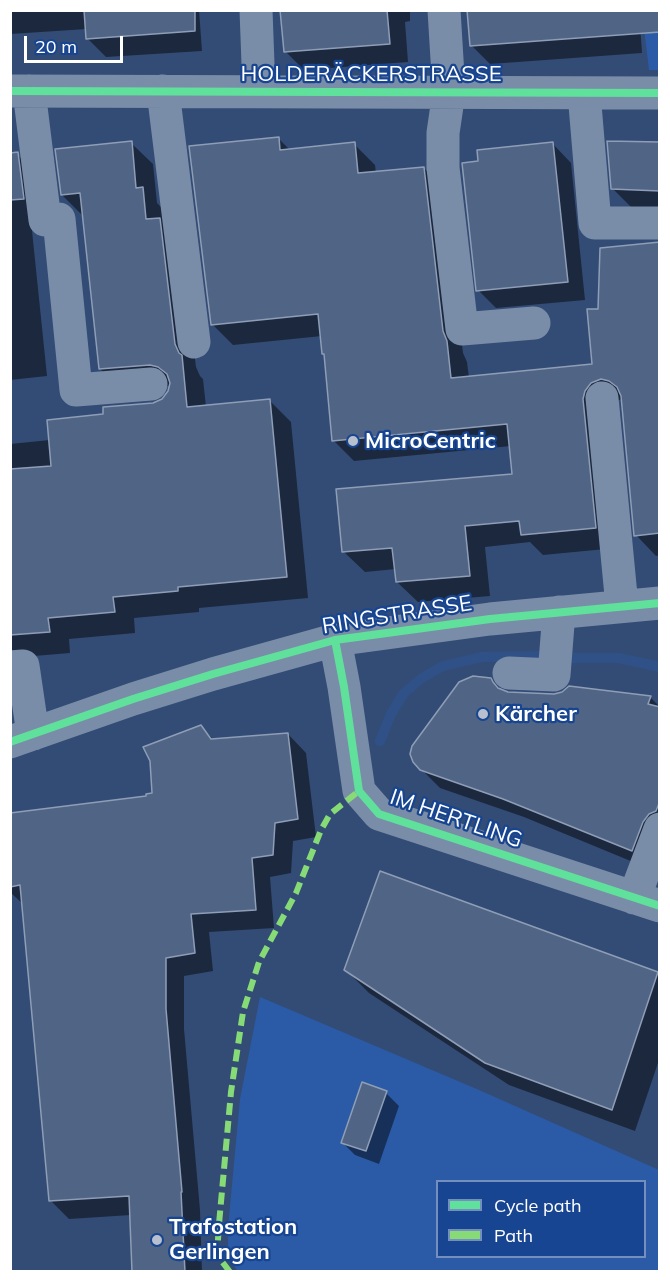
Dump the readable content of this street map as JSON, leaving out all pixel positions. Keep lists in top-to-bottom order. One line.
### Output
{"streets":{"street":["HOLDERÄCKERSTRASSE","RINGSTRASSE","IM HERTLING"]},"crossings":[["RINGSTRASSE","IM HERTLING"]],"places":["MicroCentric","Kärcher","Trafostation Gerlingen"],"legend":["Cycle path","Path"],"scale_bar":"20 m"}
